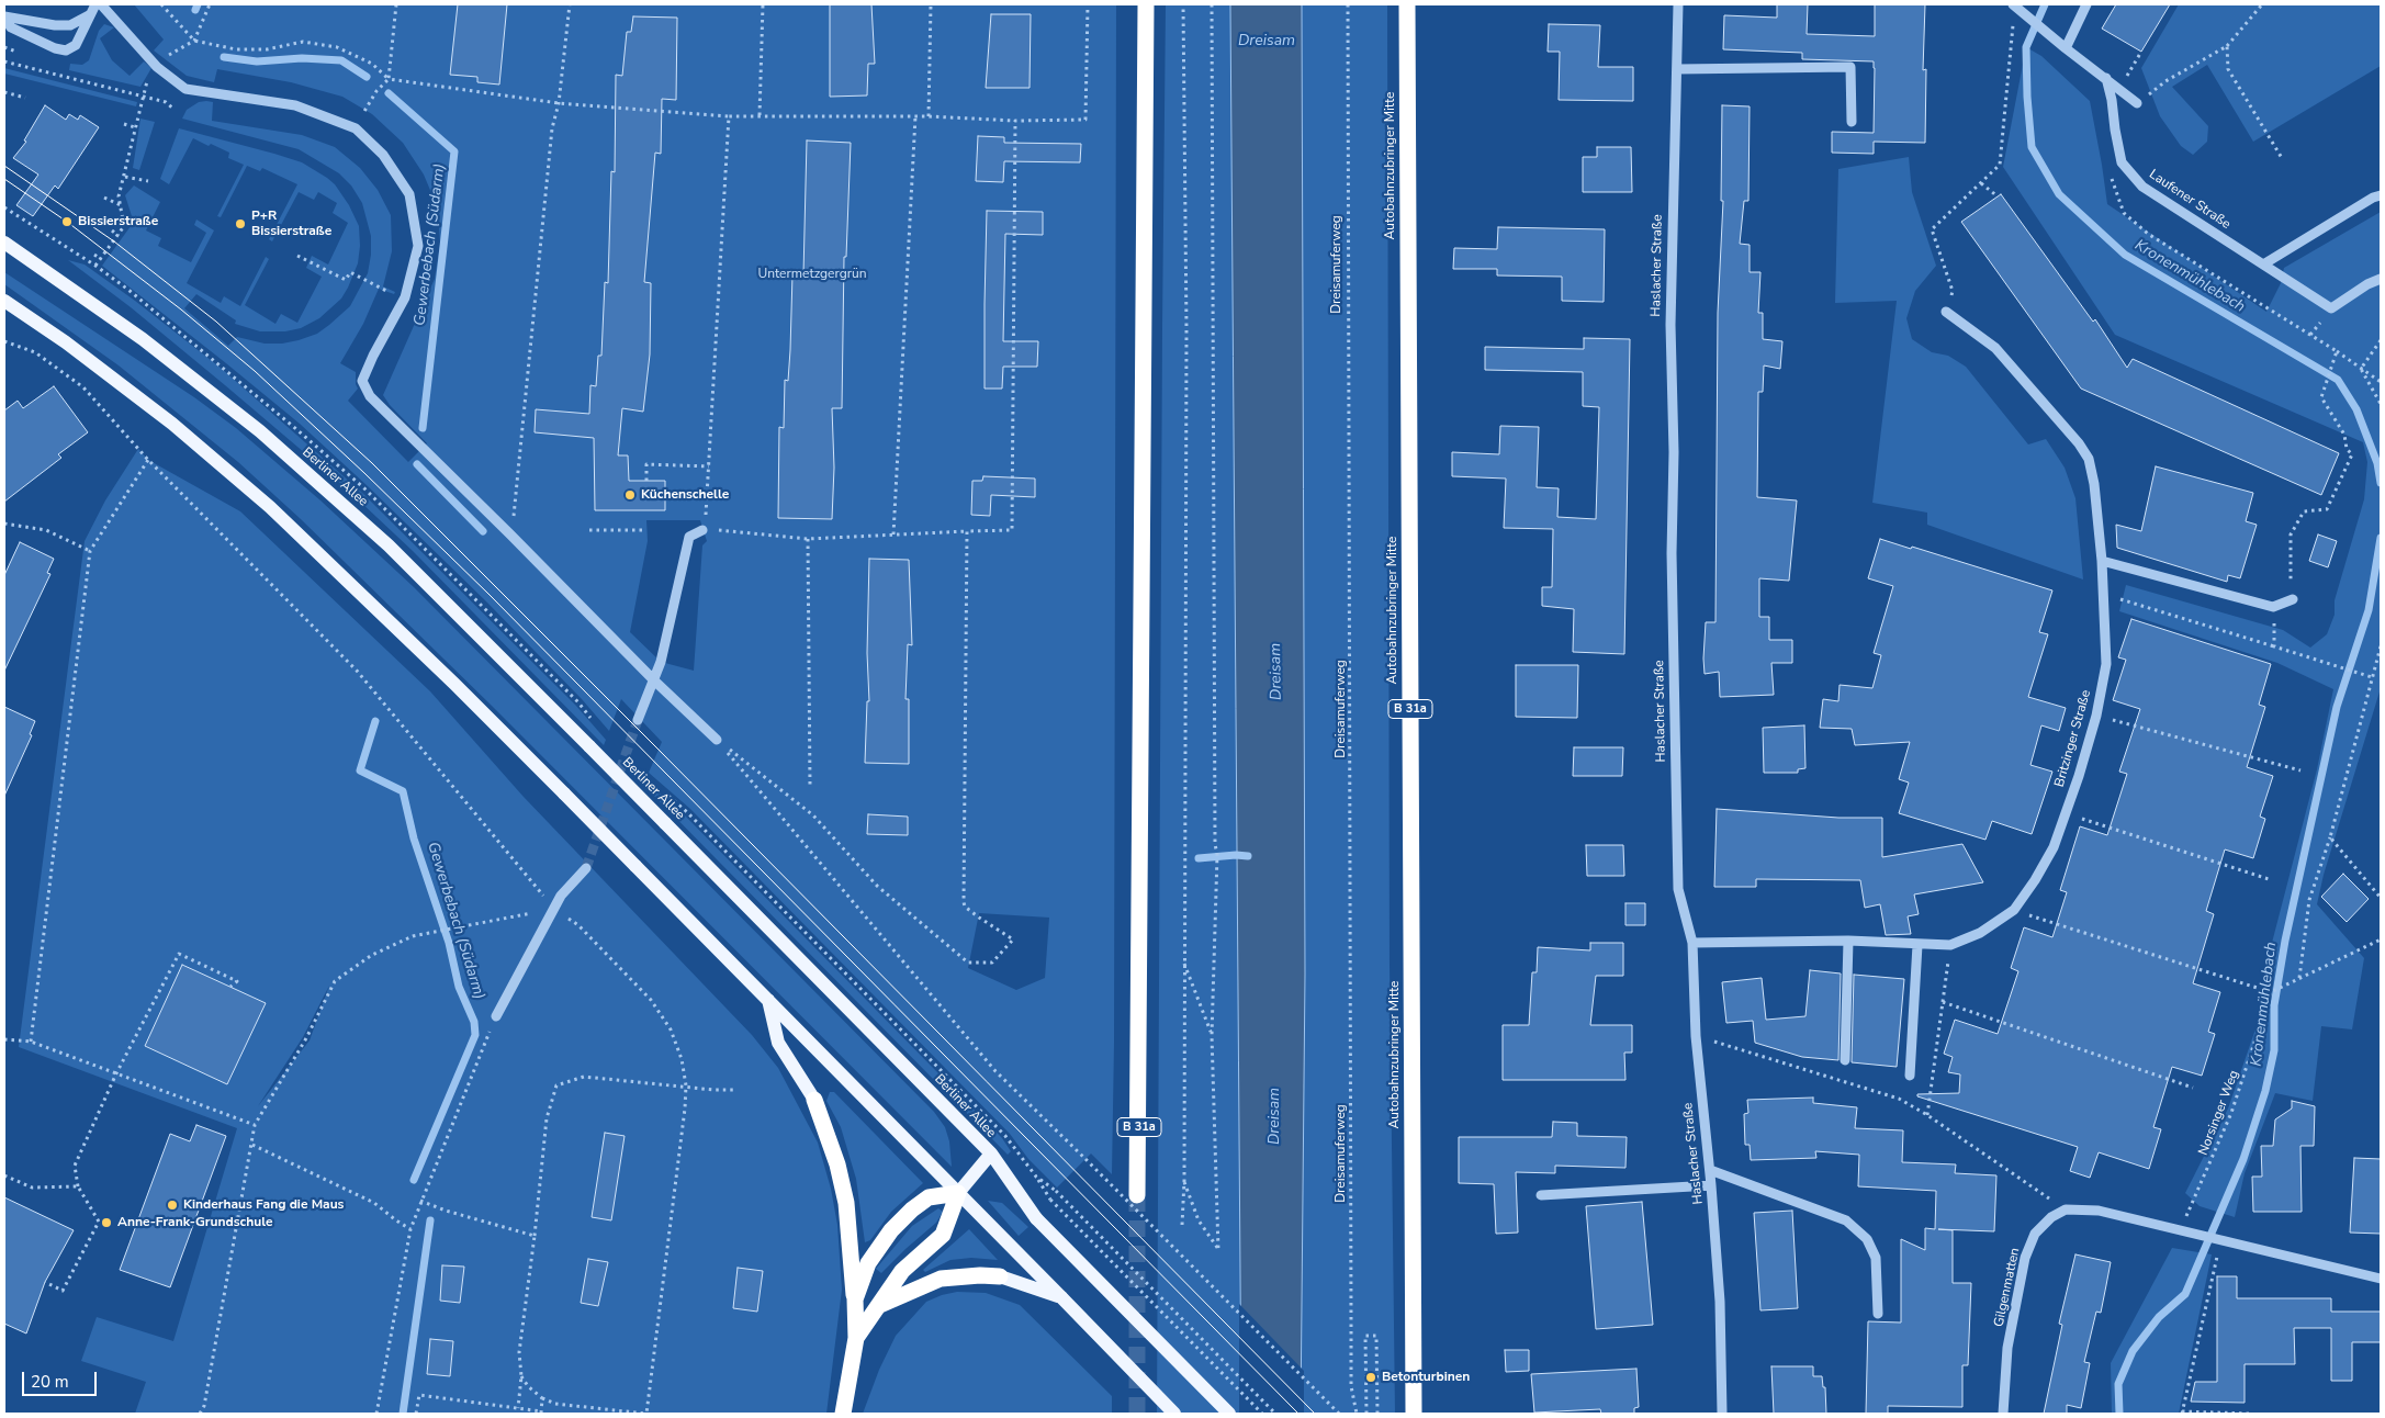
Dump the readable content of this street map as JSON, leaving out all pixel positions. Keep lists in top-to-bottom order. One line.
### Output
{"streets":{"highway":["Autobahnzubringer Mitte","B 31a"],"main road":["Berliner Allee"],"street":["Laufener Straße","Haslacher Straße","Britzinger Straße","Gilgenmatten"],"path":["Dreisamuferweg","Norsinger Weg"]},"crossings":[["Haslacher Straße","Britzinger Straße"]],"water":["Dreisam","Gewerbebach (Südarm)","Kronenmühlebach"],"parks":["Untermetzgergrün"],"places":["Bissierstraße","P+R Bissierstraße","Küchenschelle","Kinderhaus Fang die Maus","Anne-Frank-Grundschule","Betonturbinen"],"scale_bar":"20 m"}
